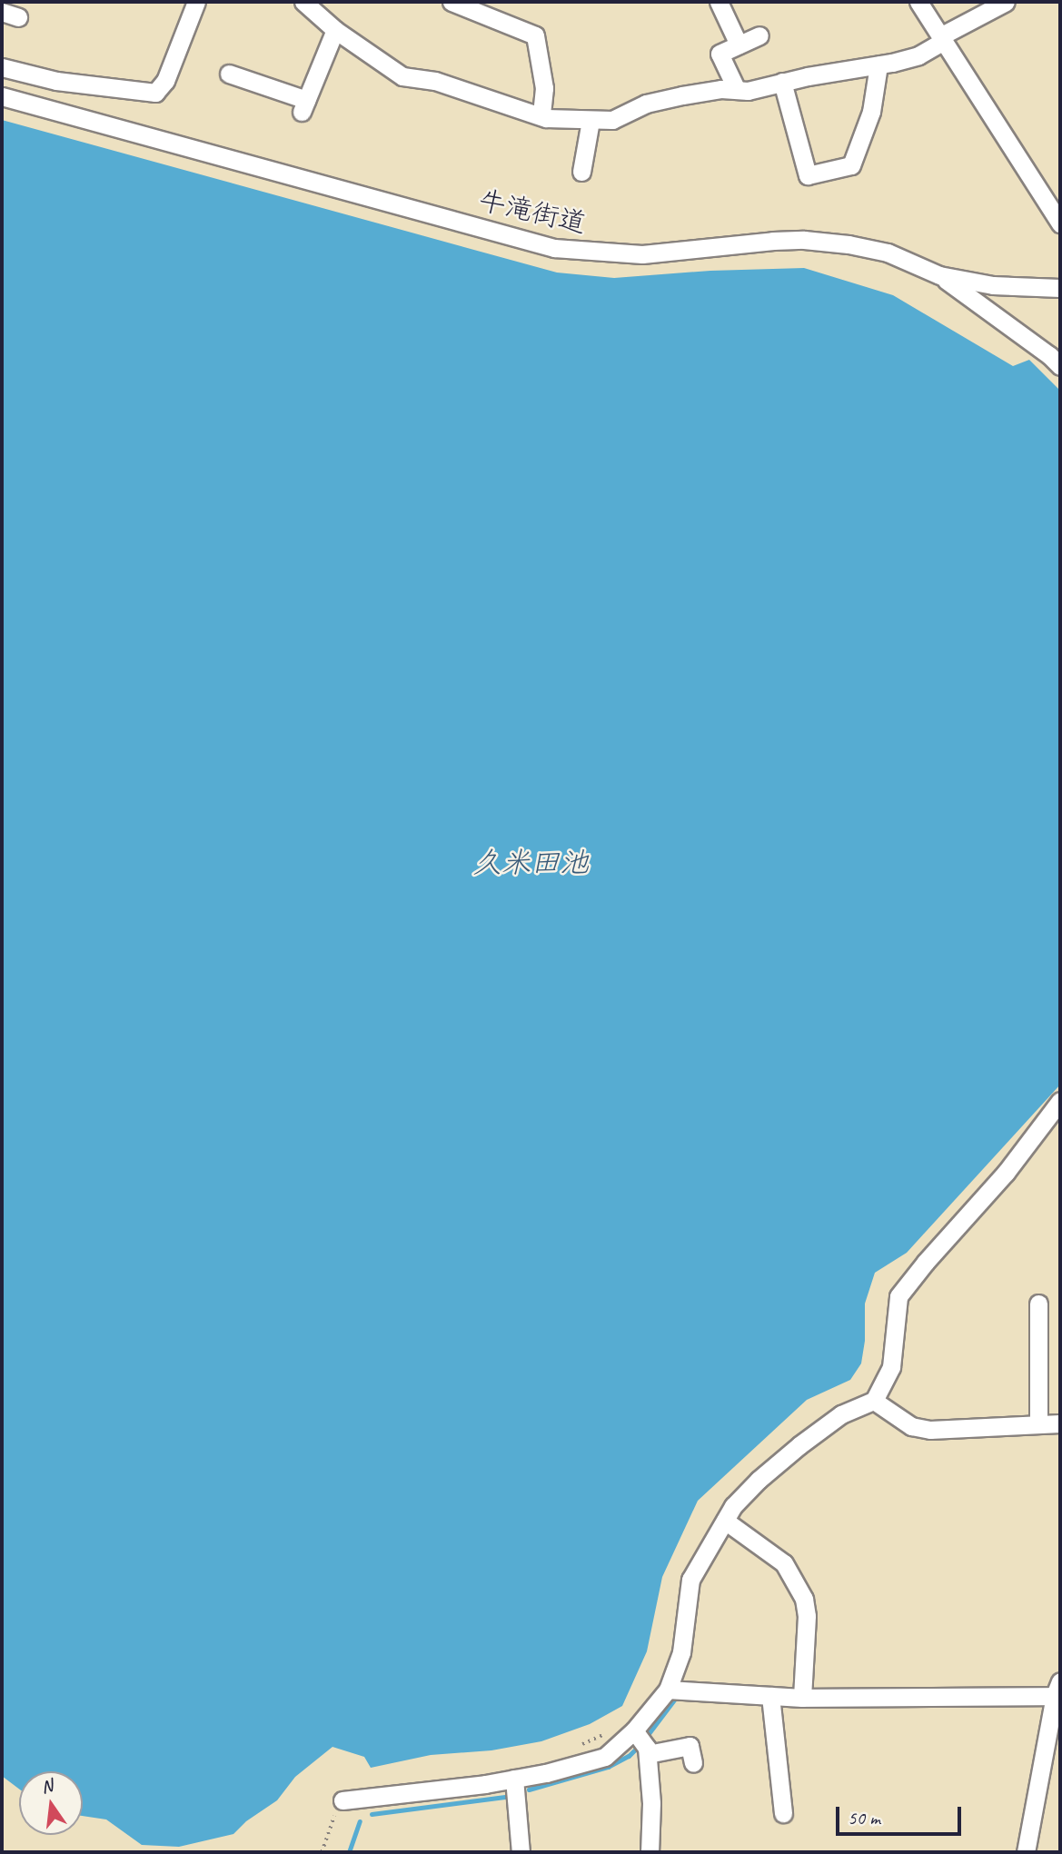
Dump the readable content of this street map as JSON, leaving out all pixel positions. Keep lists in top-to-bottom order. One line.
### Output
{"streets":{"street":["牛滝街道"]},"water":["久米田池"],"scale_bar":"50 m","north":"top"}
